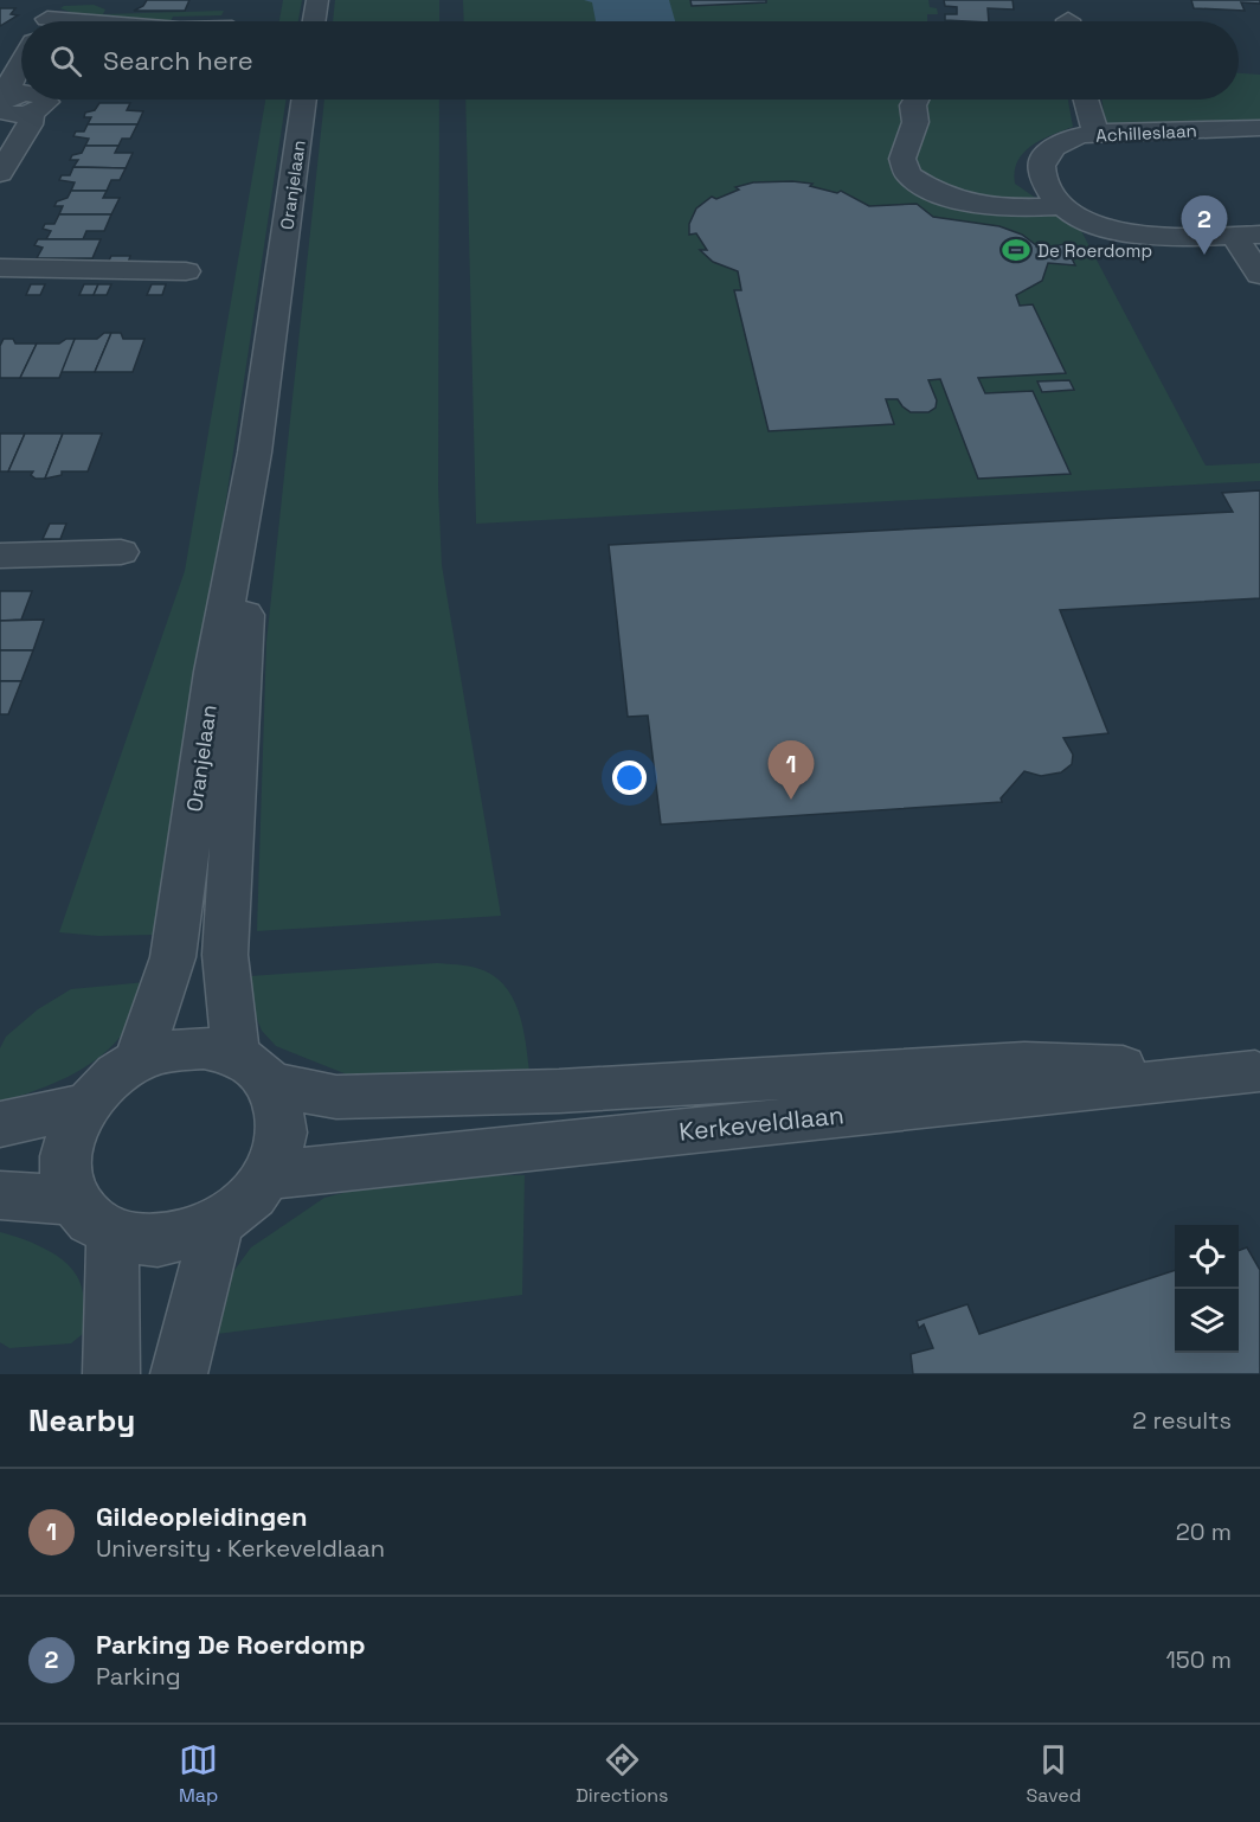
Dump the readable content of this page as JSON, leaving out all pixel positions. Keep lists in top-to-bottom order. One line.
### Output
{"streets":{"street":["Achilleslaan","Oranjelaan","Kerkeveldlaan"]},"crossings":[["Oranjelaan","Kerkeveldlaan"]],"places":{"sports":["De Roerdomp"]},"page":{"search":"Search here","pins":["2","1"],"heading":["Nearby","2 results"],"list":[{"mark":"1","name":"Gildeopleidingen","note":"University · Kerkeveldlaan","value":"20 m"},{"mark":"2","name":"Parking De Roerdomp","note":"Parking","value":"150 m"}],"nav":["Map","Directions","Saved"]}}
